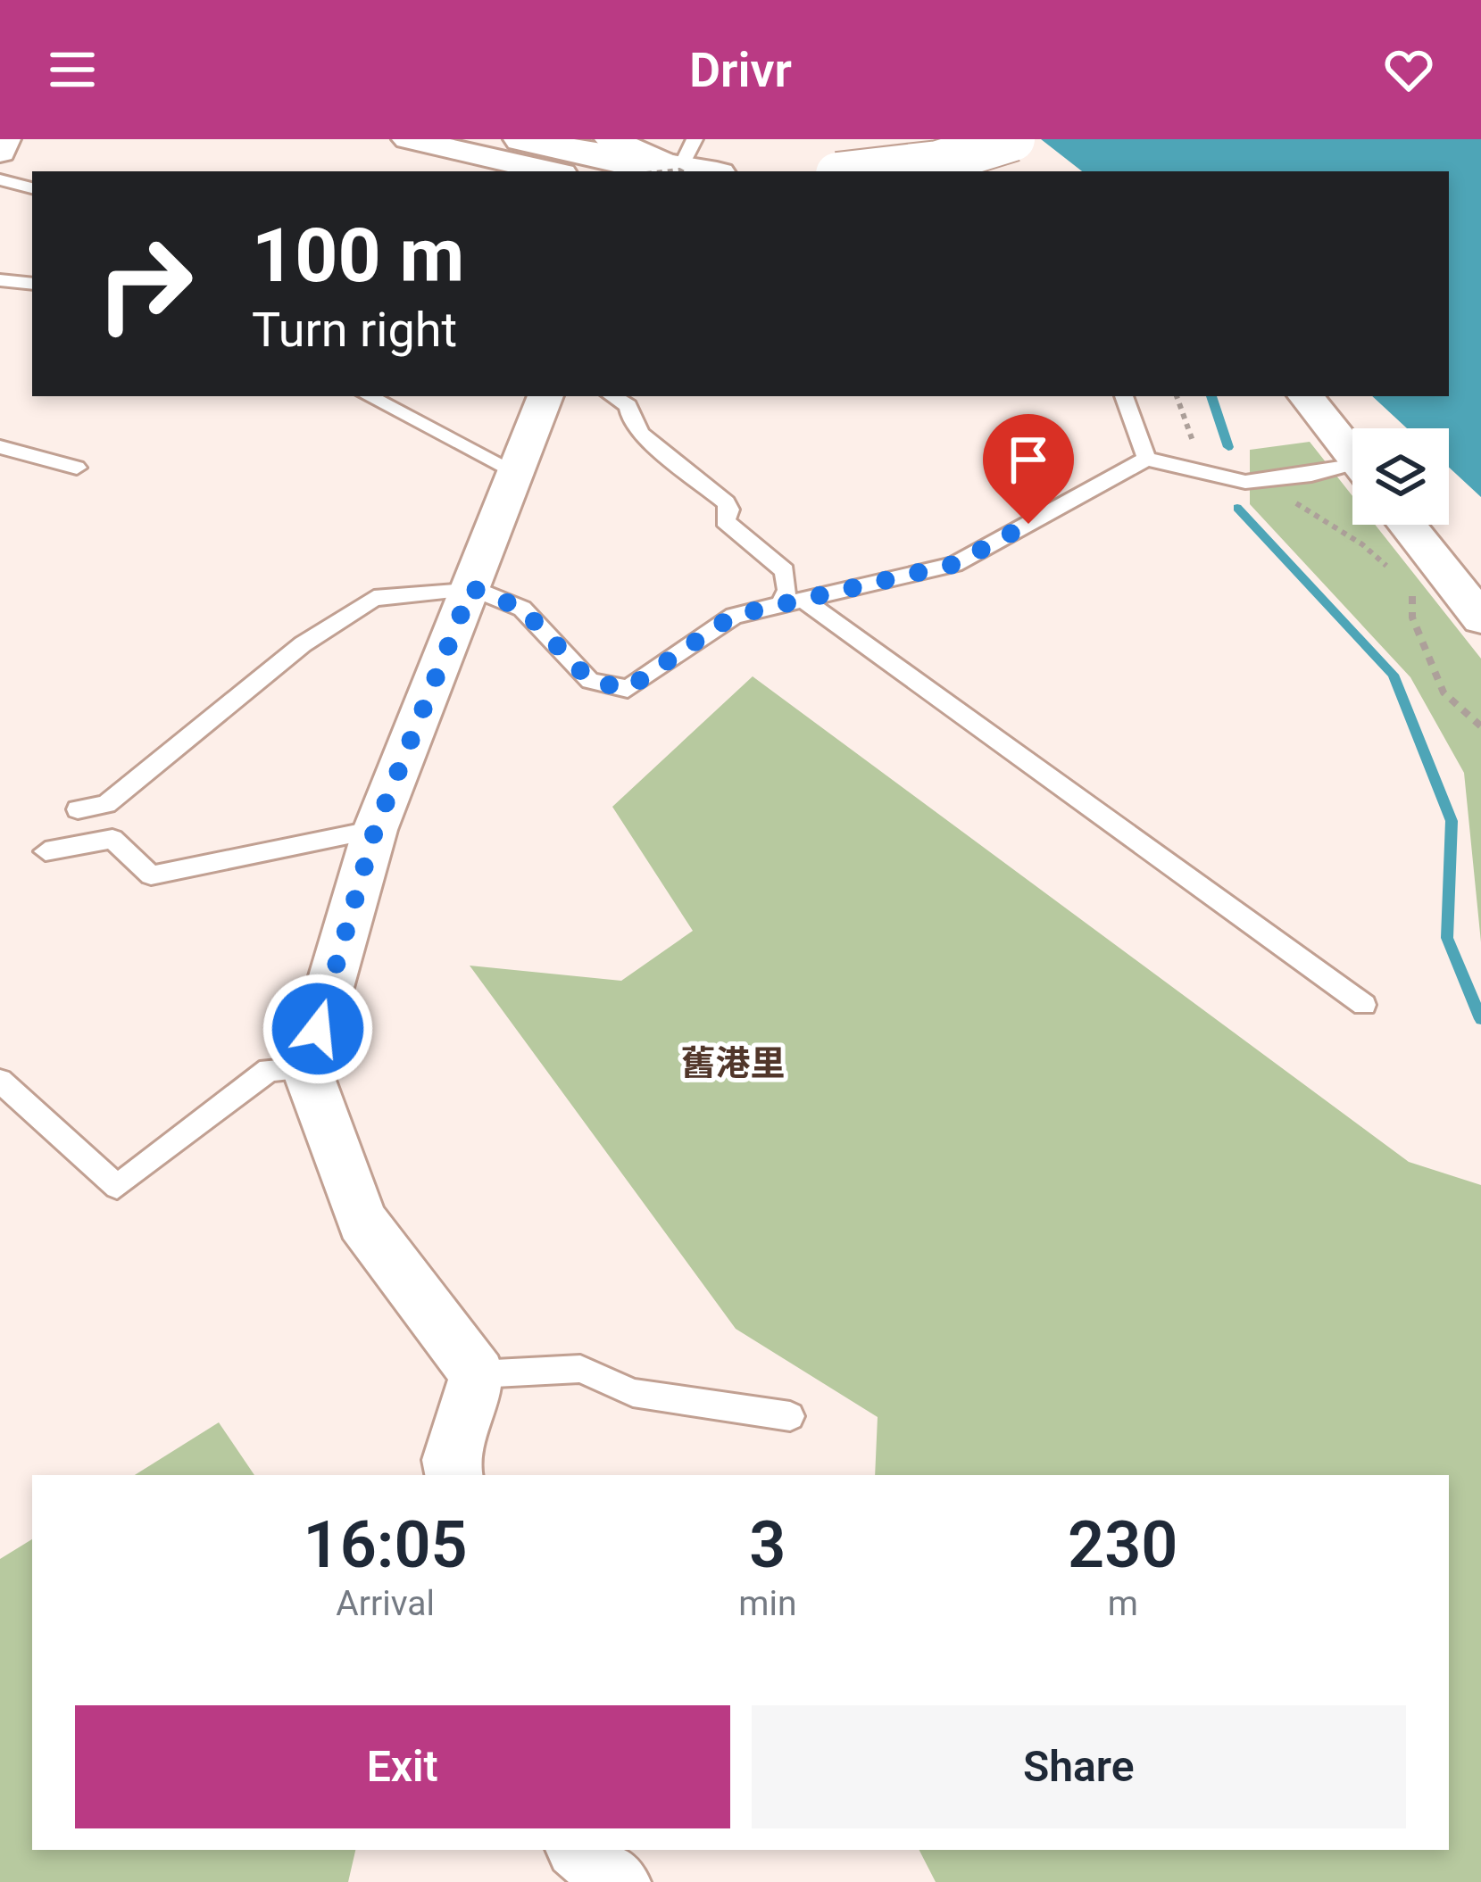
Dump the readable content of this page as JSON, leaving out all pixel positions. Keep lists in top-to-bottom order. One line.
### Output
{"districts":["舊港里"],"page":{"header":"Drivr","turn":["100 m","Turn right"],"eta":["16:05","Arrival","3","min","230","m"],"buttons":["Exit","Share"]}}
